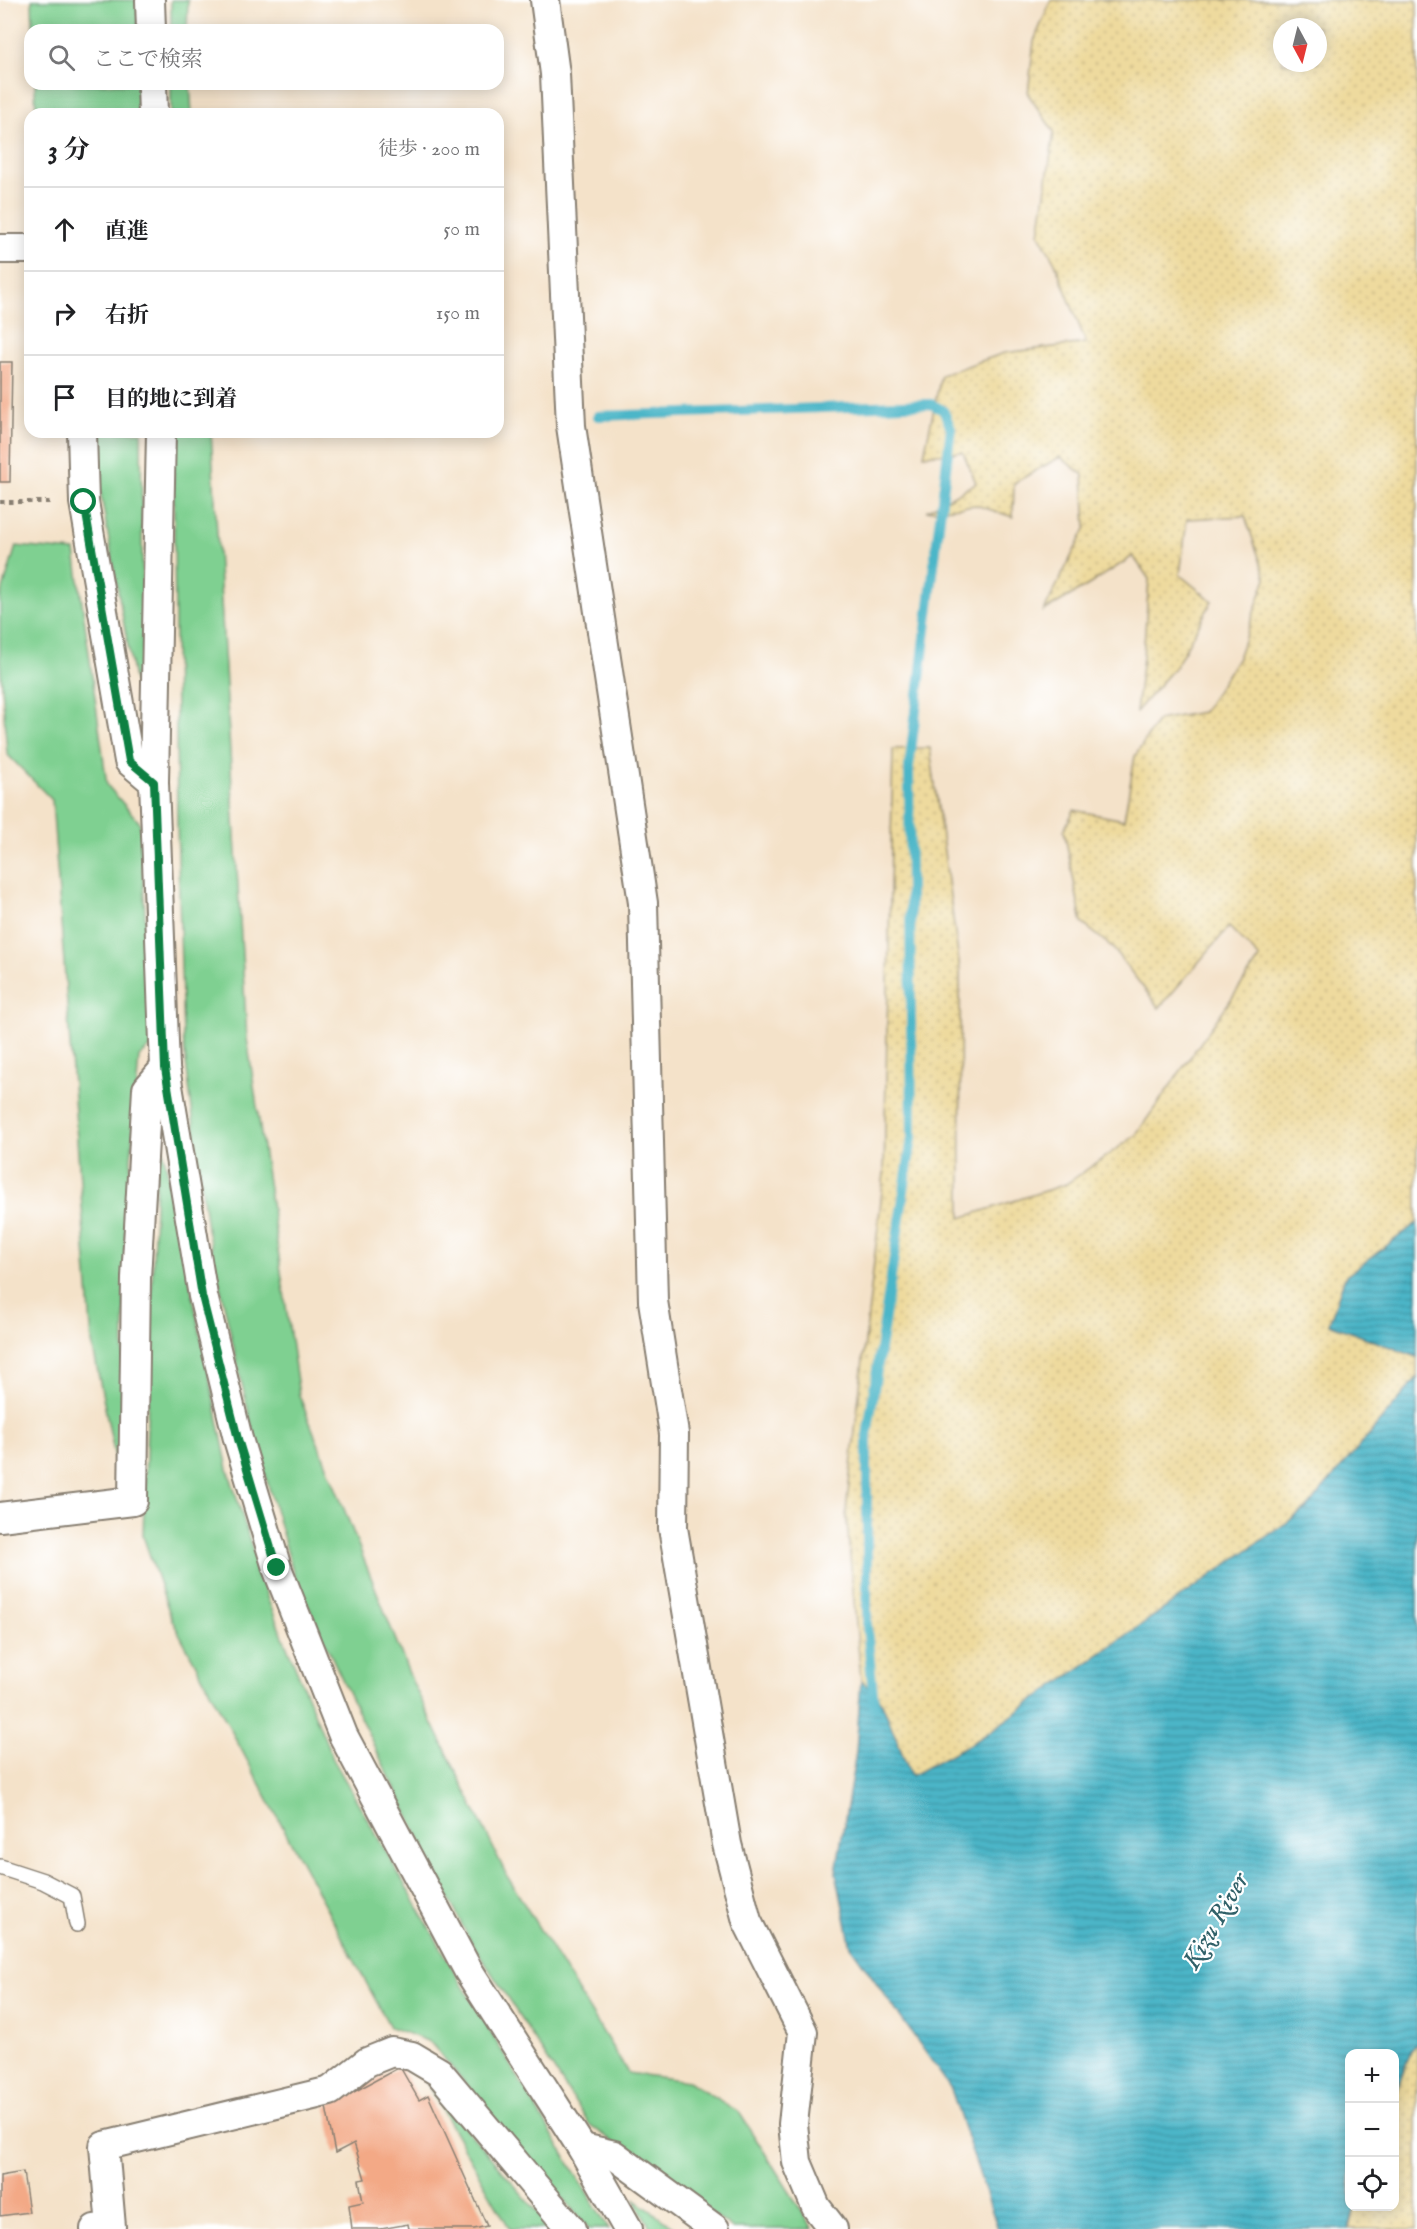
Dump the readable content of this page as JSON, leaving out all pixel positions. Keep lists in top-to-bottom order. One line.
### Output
{"water":["Kizu River"],"north":"bottom","page":{"search":"ここで検索","heading":["3 分","徒歩 · 200 m"],"list":[["直進","50 m"],["右折","150 m"],"目的地に到着"],"map_buttons":["+","−"]}}
